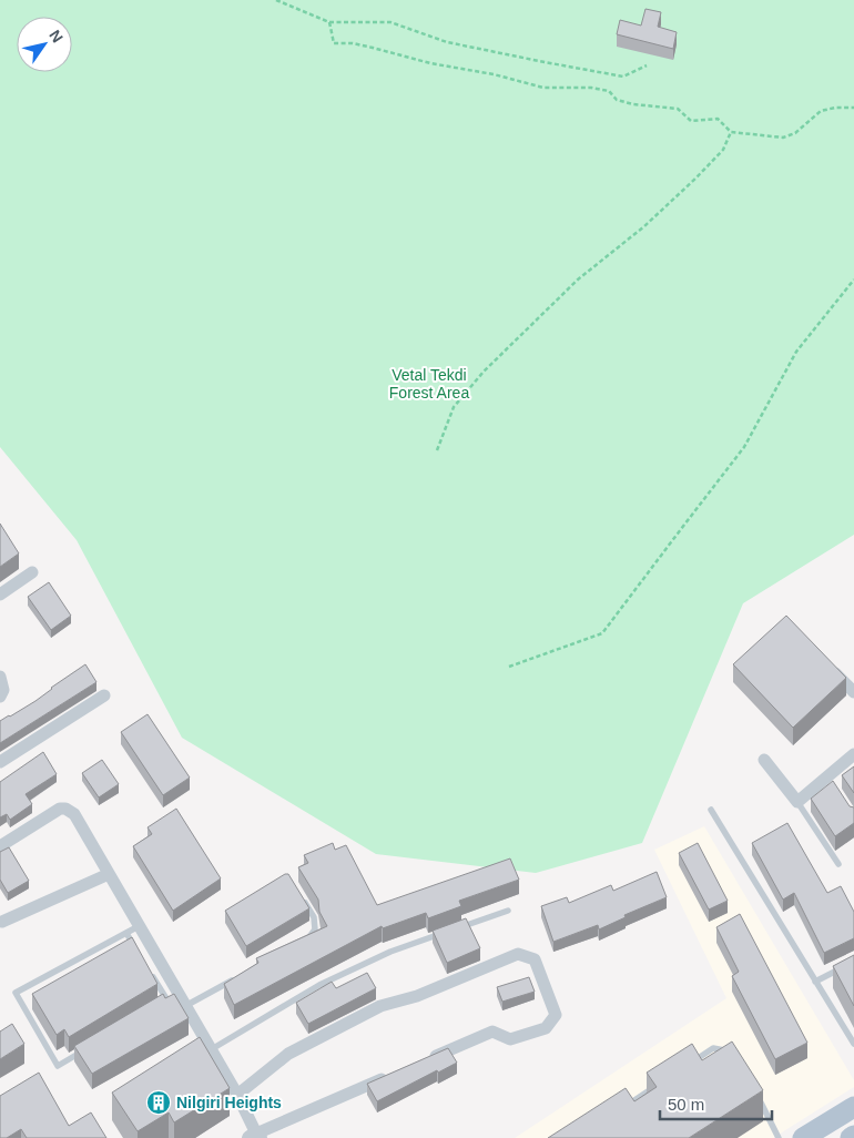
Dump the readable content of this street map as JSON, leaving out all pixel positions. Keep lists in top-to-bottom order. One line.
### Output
{"parks":["Vetal Tekdi Forest Area"],"places":{"building":["Nilgiri Heights"]},"scale_bar":"50 m","north":"top right"}
